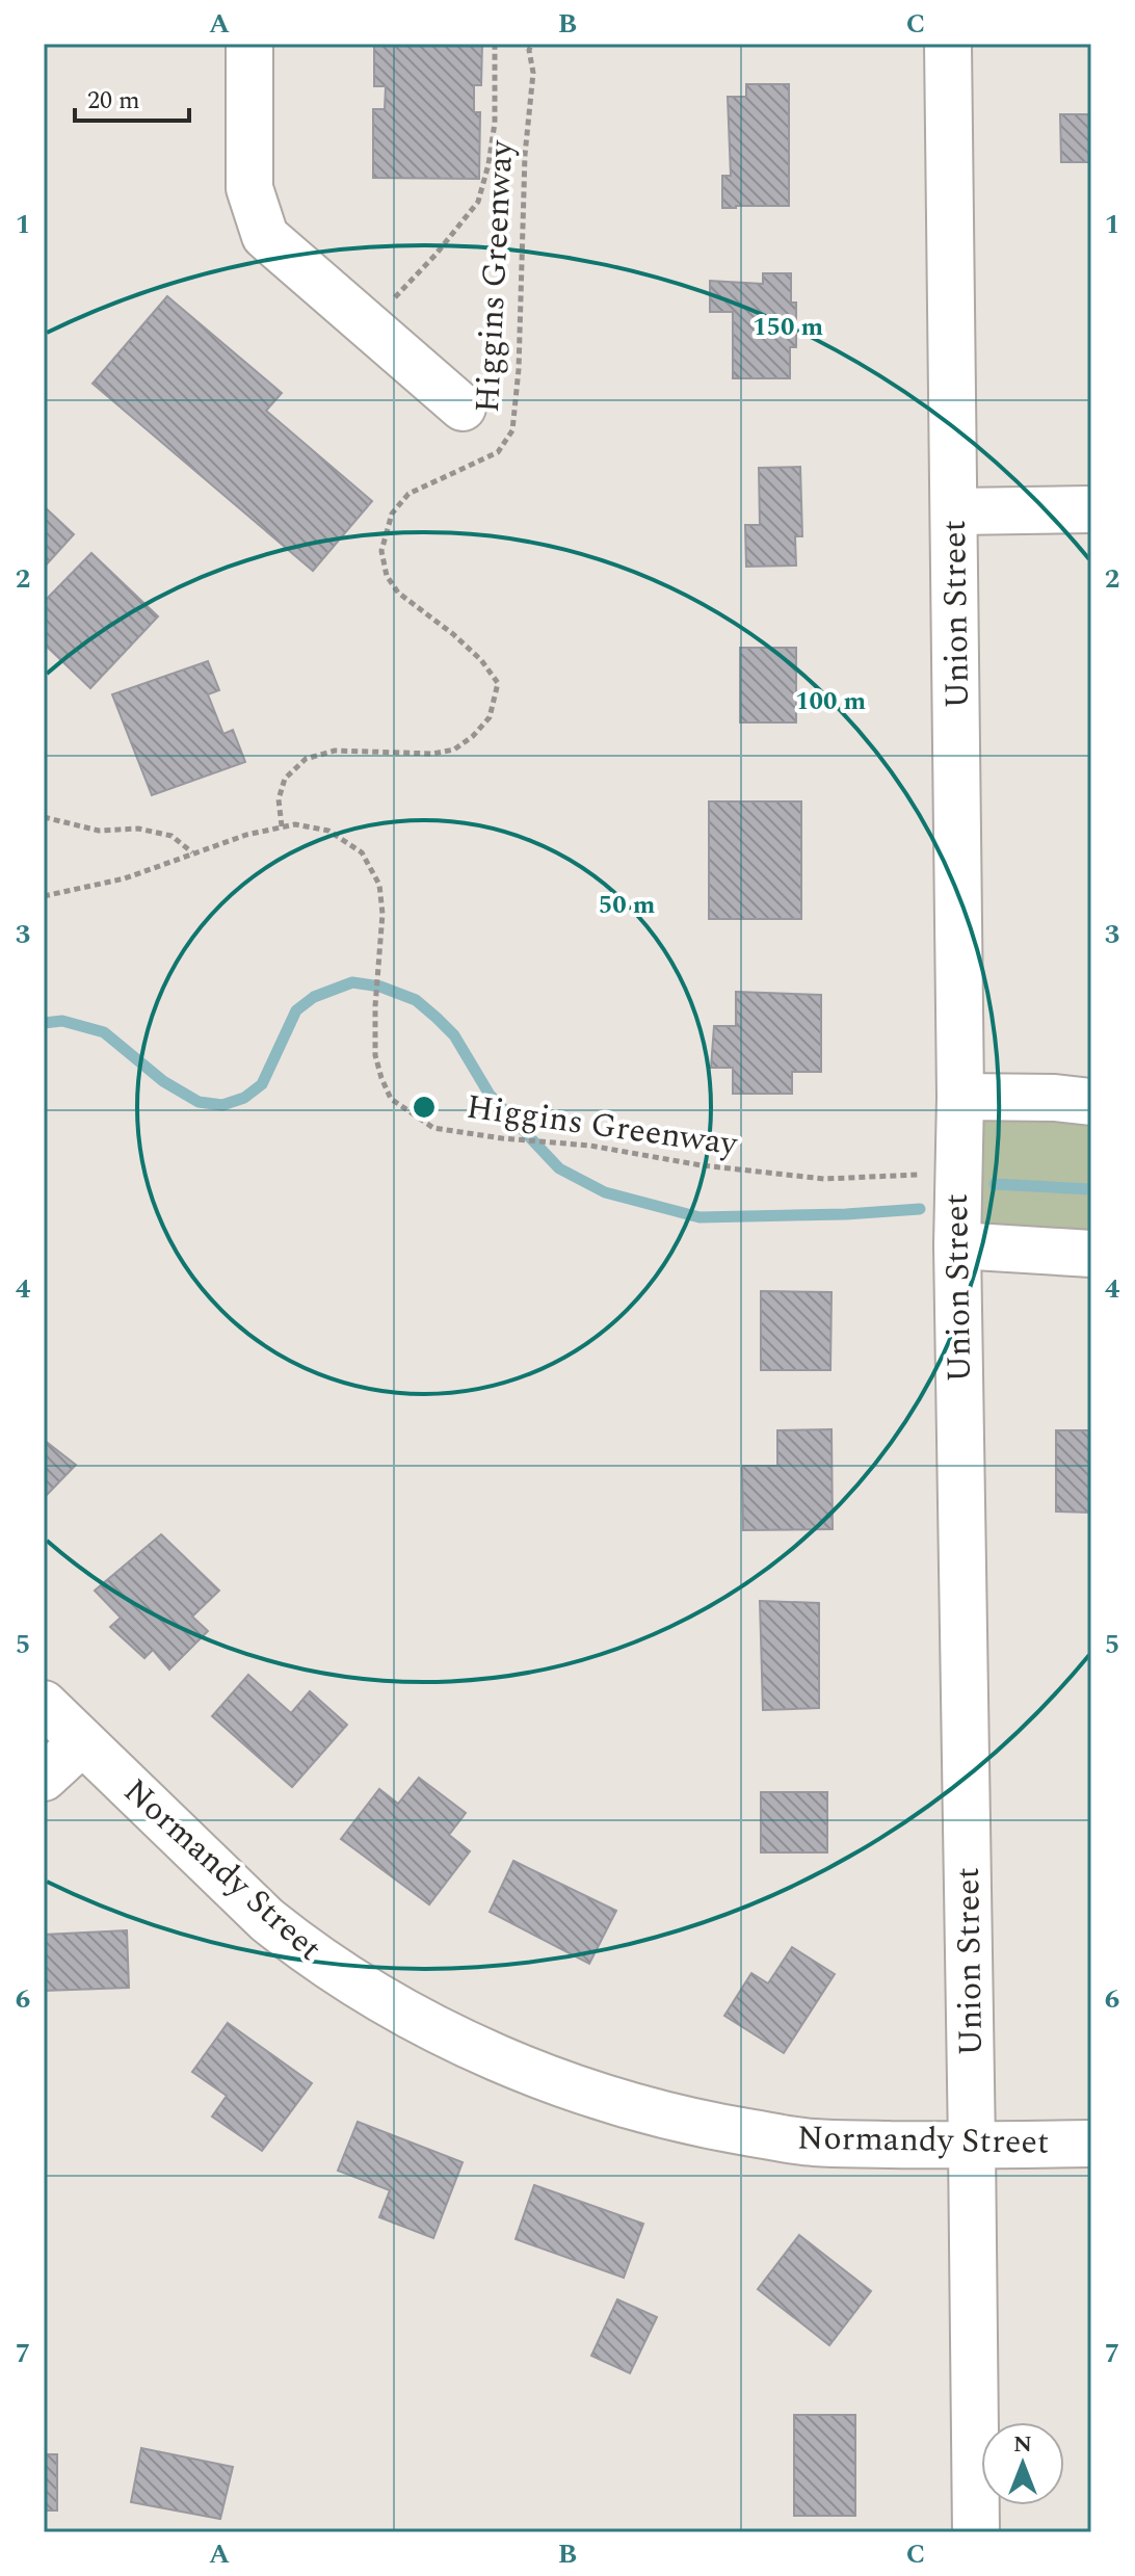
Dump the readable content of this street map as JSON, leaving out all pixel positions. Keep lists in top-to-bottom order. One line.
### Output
{"streets":{"street":["Union Street","Normandy Street"],"path":["Higgins Greenway"]},"crossings":[["Higgins Greenway","Union Street"],["Union Street","Normandy Street"]],"scale_bar":"20 m","north":"top","grid":{"columns":["A","B","C"],"rows":["1","2","3","4","5","6","7"]},"rings":["150 m","100 m","50 m"]}
